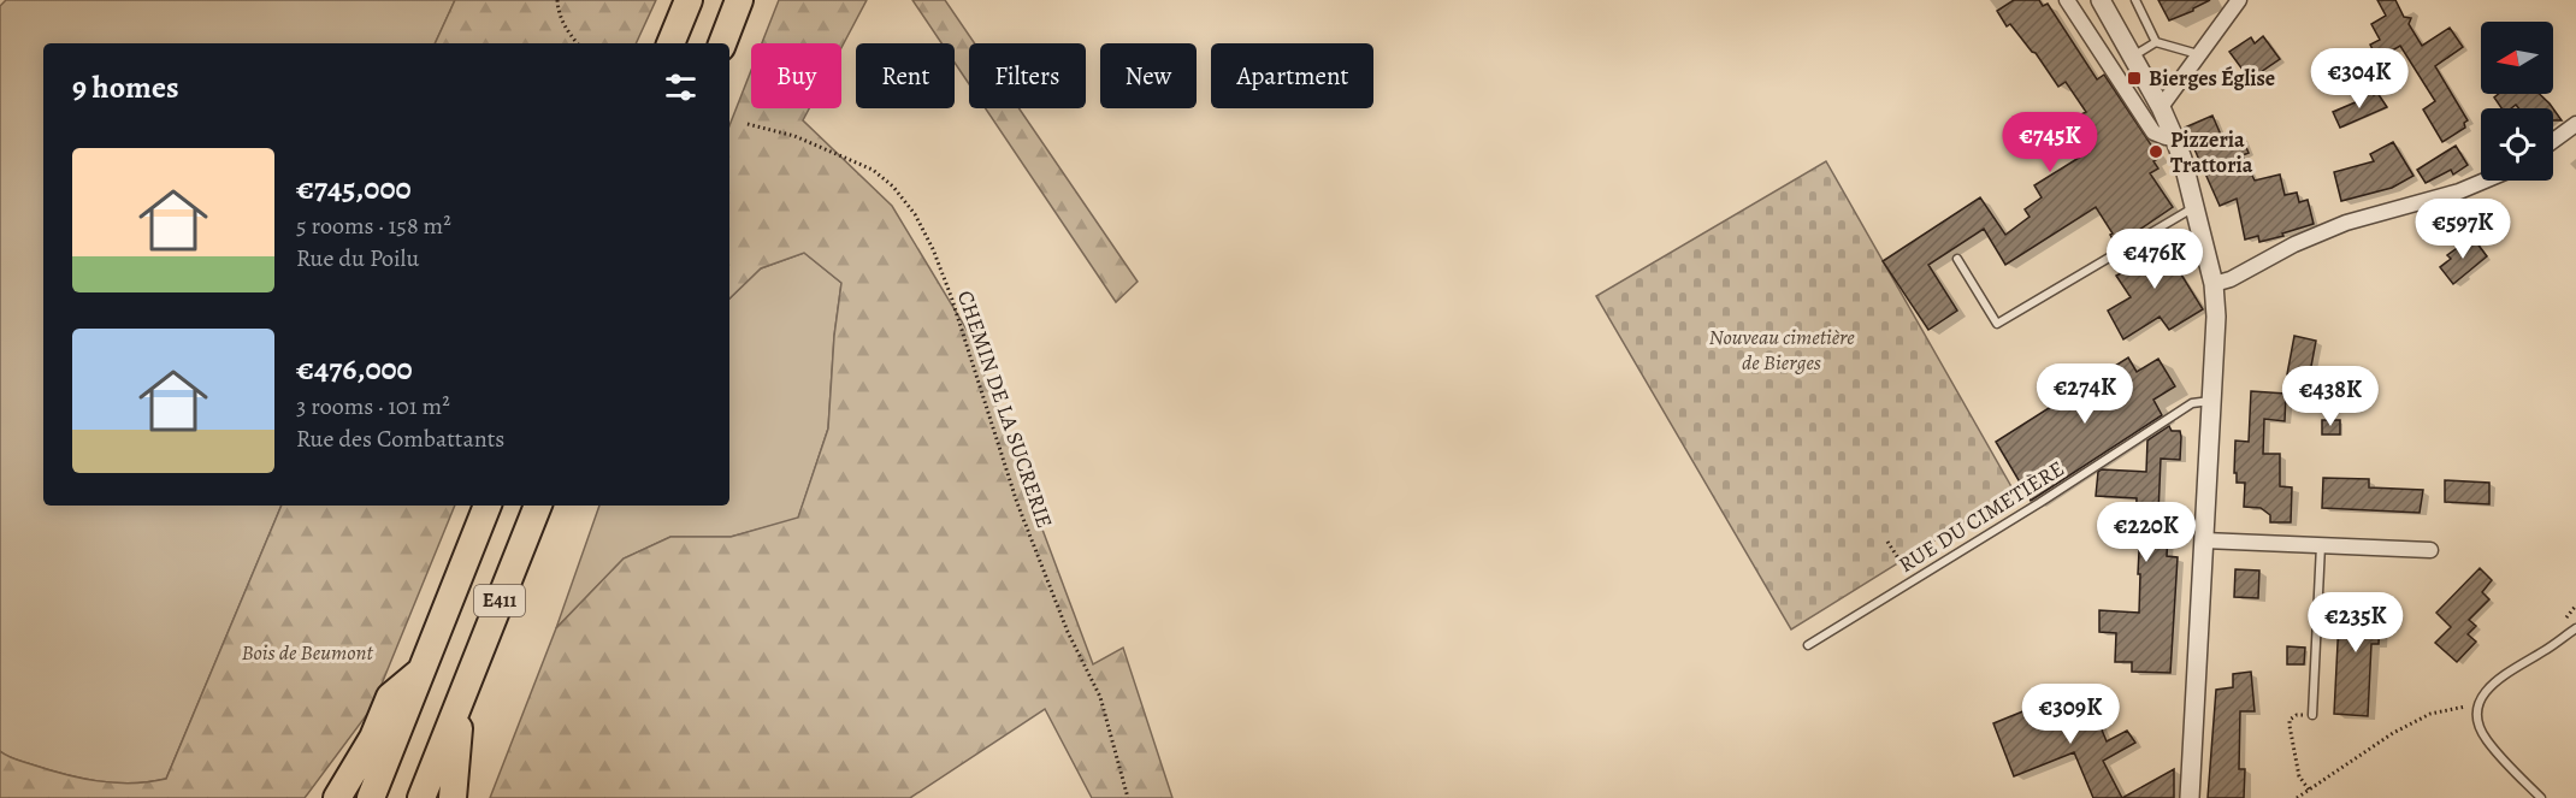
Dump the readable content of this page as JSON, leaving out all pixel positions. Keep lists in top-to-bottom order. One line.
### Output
{"streets":{"highway":["E411"],"lane":["RUE DU CIMETIÈRE"],"path":["CHEMIN DE LA SUCRERIE"]},"parks":["Nouveau cimetière de Bierges","Bois de Beumont"],"places":{"transit":["Bierges Église"],"other":["Pizzeria Trattoria"]},"north":"left","page":{"chip":["Buy","Rent","Filters","New","Apartment"],"heading":"9 homes","price":["€304K","€745K","€597K","€476K","€274K","€438K","€220K","€235K","€309K"],"list":[{"name":"€745,000","note":"5 rooms · 158 m² · Rue du Poilu"},{"name":"€476,000","note":"3 rooms · 101 m² · Rue des Combattants"}]}}
